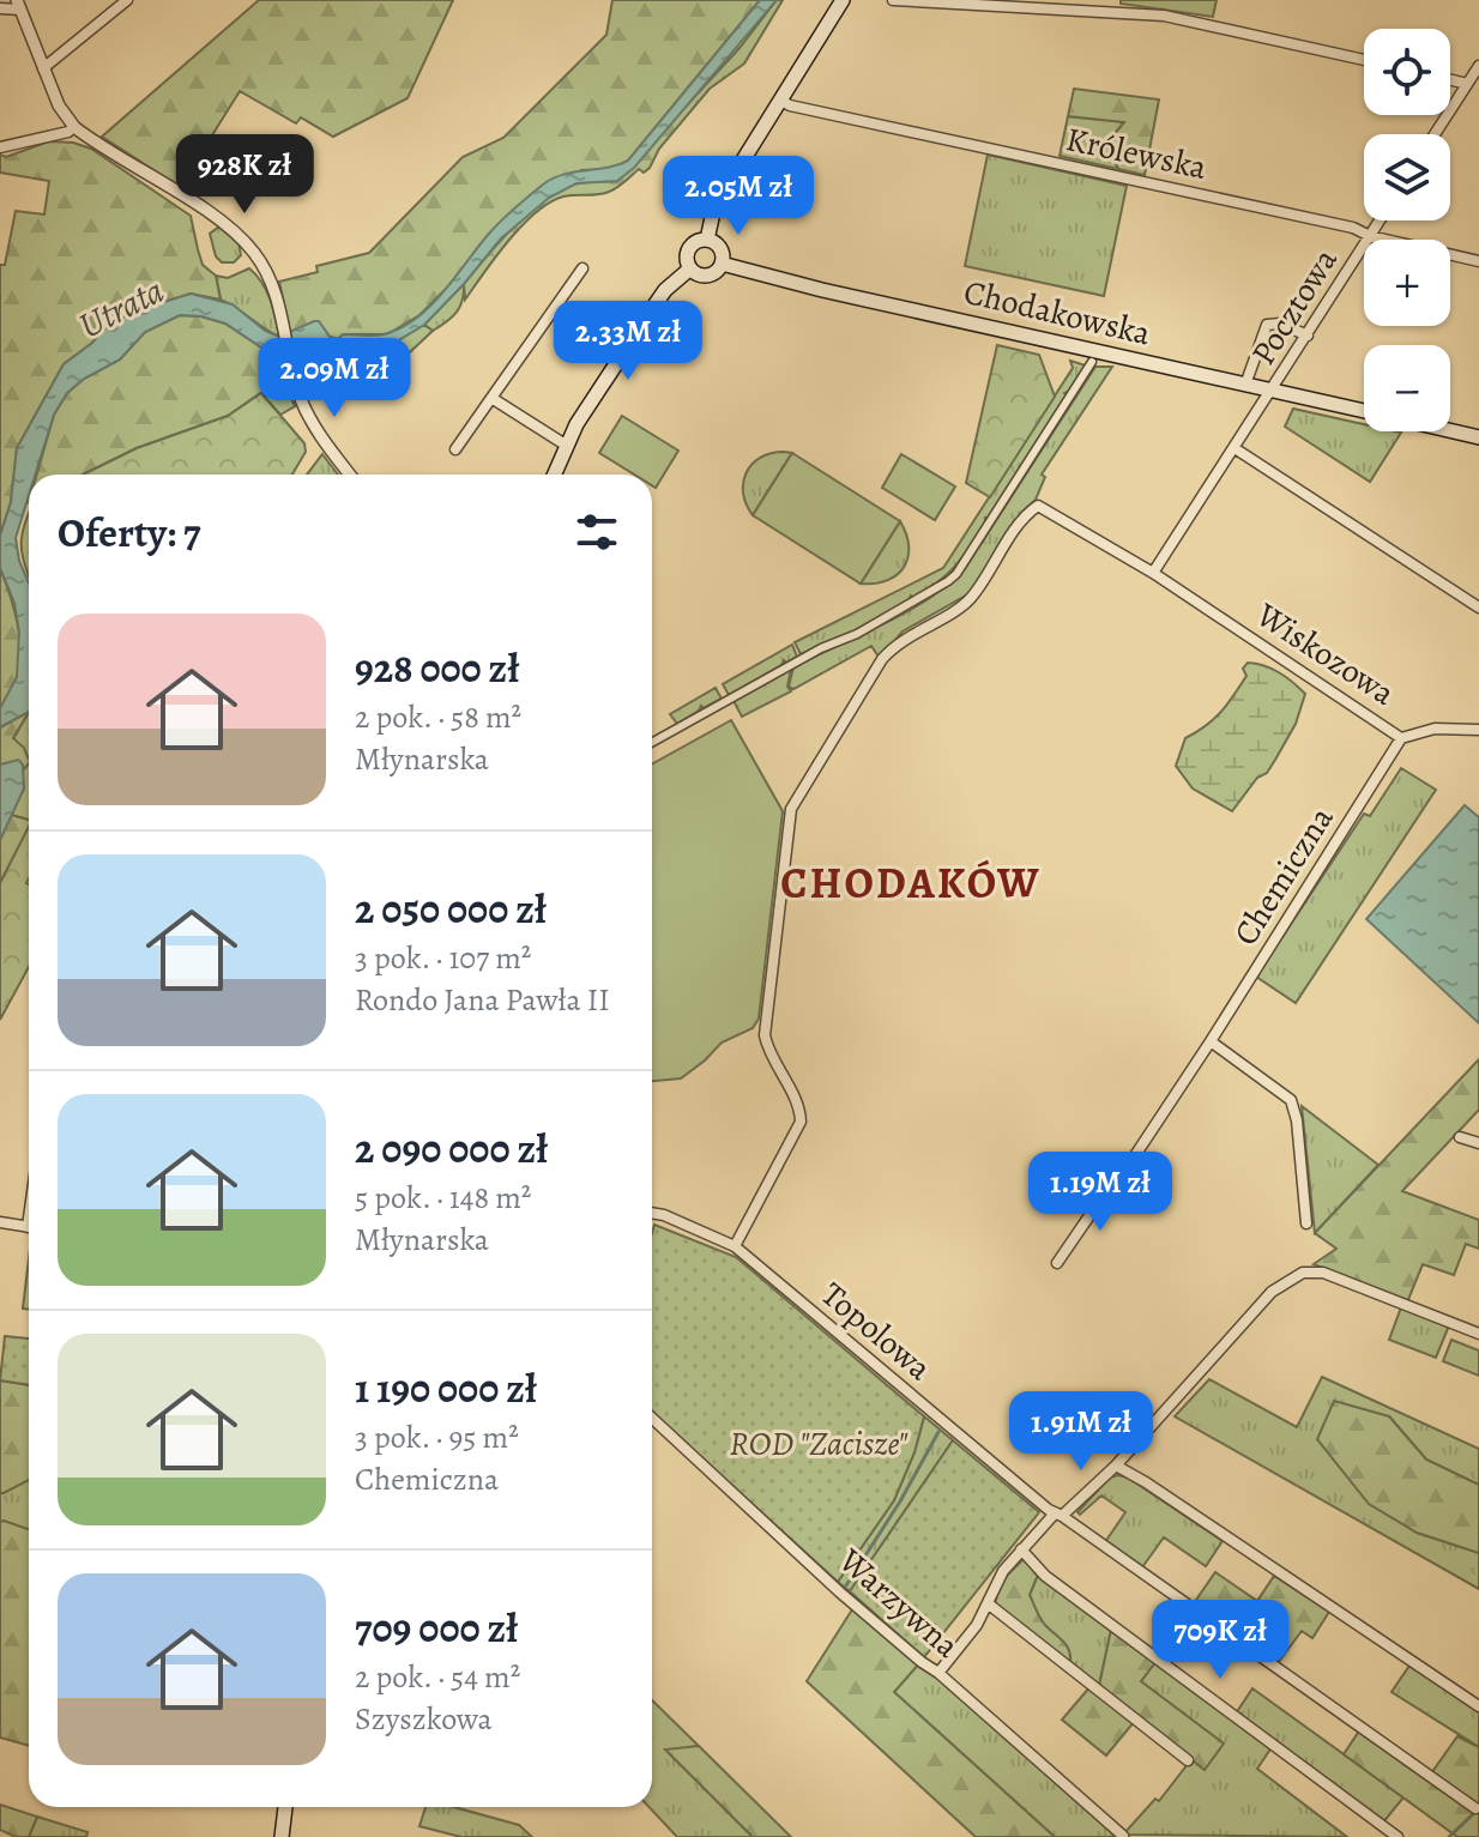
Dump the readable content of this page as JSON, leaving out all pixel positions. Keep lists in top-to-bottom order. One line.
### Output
{"streets":{"main road":["Chodakowska"],"street":["Królewska","Pocztowa","Wiskozowa","Chemiczna","Topolowa","Warzywna"]},"crossings":[["Królewska","Pocztowa"],["Pocztowa","Chodakowska"],["Pocztowa","Wiskozowa"],["Wiskozowa","Chemiczna"],["Wiskozowa","Topolowa"]],"districts":["CHODAKÓW"],"water":["Utrata"],"parks":["ROD \"Zacisze\""],"page":{"map_buttons":["+","−"],"price":["928K zł","2.05M zł","2.33M zł","2.09M zł","1.19M zł","1.91M zł","709K zł"],"heading":"Oferty: 7","list":[{"name":"928 000 zł","note":"2 pok. · 58 m² · Młynarska"},{"name":"2 050 000 zł","note":"3 pok. · 107 m² · Rondo Jana Pawła II"},{"name":"2 090 000 zł","note":"5 pok. · 148 m² · Młynarska"},{"name":"1 190 000 zł","note":"3 pok. · 95 m² · Chemiczna"},{"name":"709 000 zł","note":"2 pok. · 54 m² · Szyszkowa"}]}}
